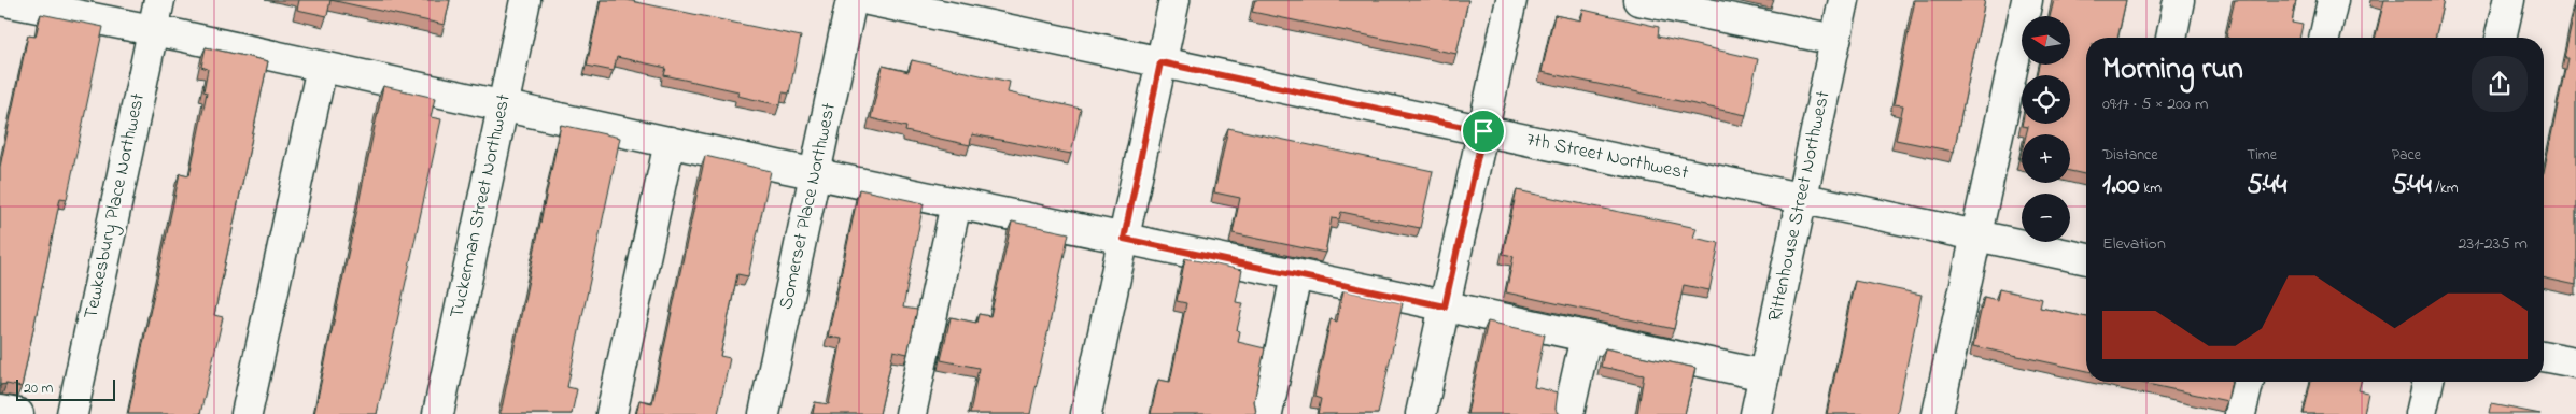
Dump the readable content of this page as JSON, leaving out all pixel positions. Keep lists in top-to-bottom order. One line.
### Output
{"streets":{"street":["7th Street Northwest","Tewkesbury Place Northwest","Tuckerman Street Northwest","Somerset Place Northwest","Rittenhouse Street Northwest"]},"crossings":[["7th Street Northwest","Rittenhouse Street Northwest"]],"scale_bar":"20 m","north":"left","page":{"map_buttons":["+","−"],"heading":["Morning run","09:17 · 5 × 200 m"],"stats":[["Distance","1.00 km"],["Time","5:44"],["Pace","5:44 /km"]],"chart":["Elevation","231–235 m"],"scale":"20 m"}}
